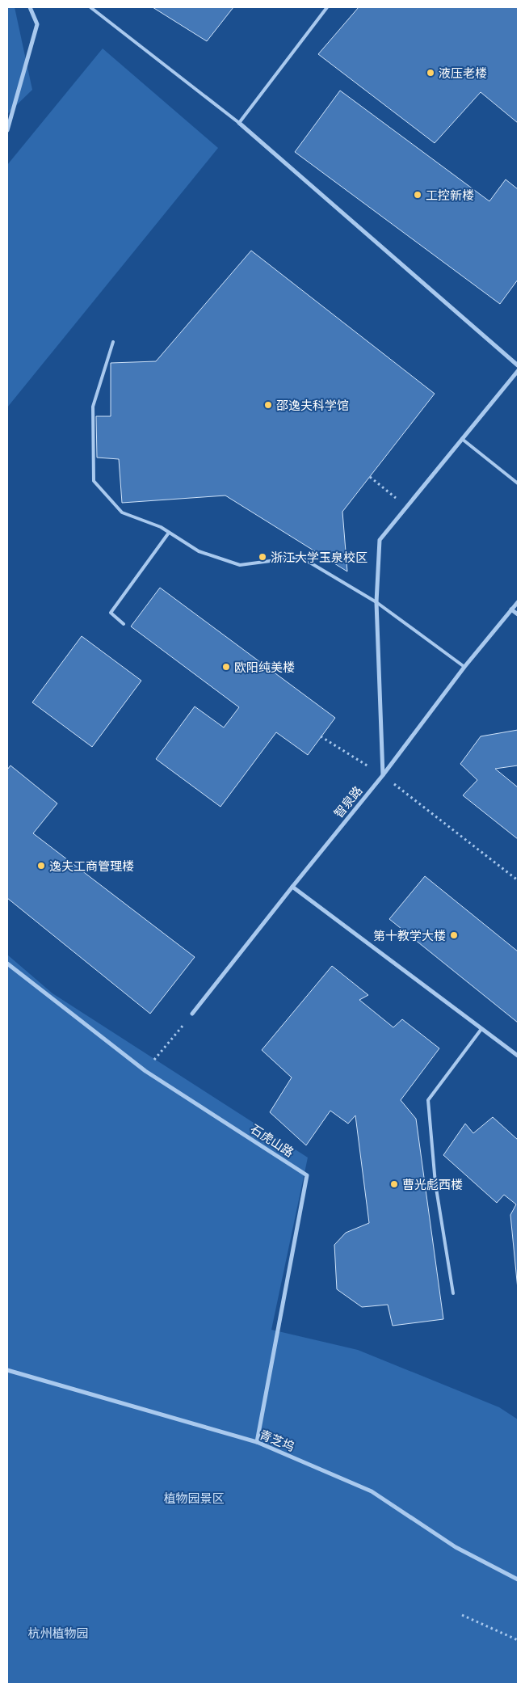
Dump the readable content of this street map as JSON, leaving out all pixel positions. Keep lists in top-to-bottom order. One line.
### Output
{"streets":{"street":["智泉路","石虎山路","青芝坞"]},"crossings":[["石虎山路","青芝坞"]],"parks":["植物园景区","杭州植物园"],"places":["液压老楼","工控新楼","邵逸夫科学馆","浙江大学玉泉校区","欧阳纯美楼","逸夫工商管理楼","第十教学大楼","曹光彪西楼"]}
